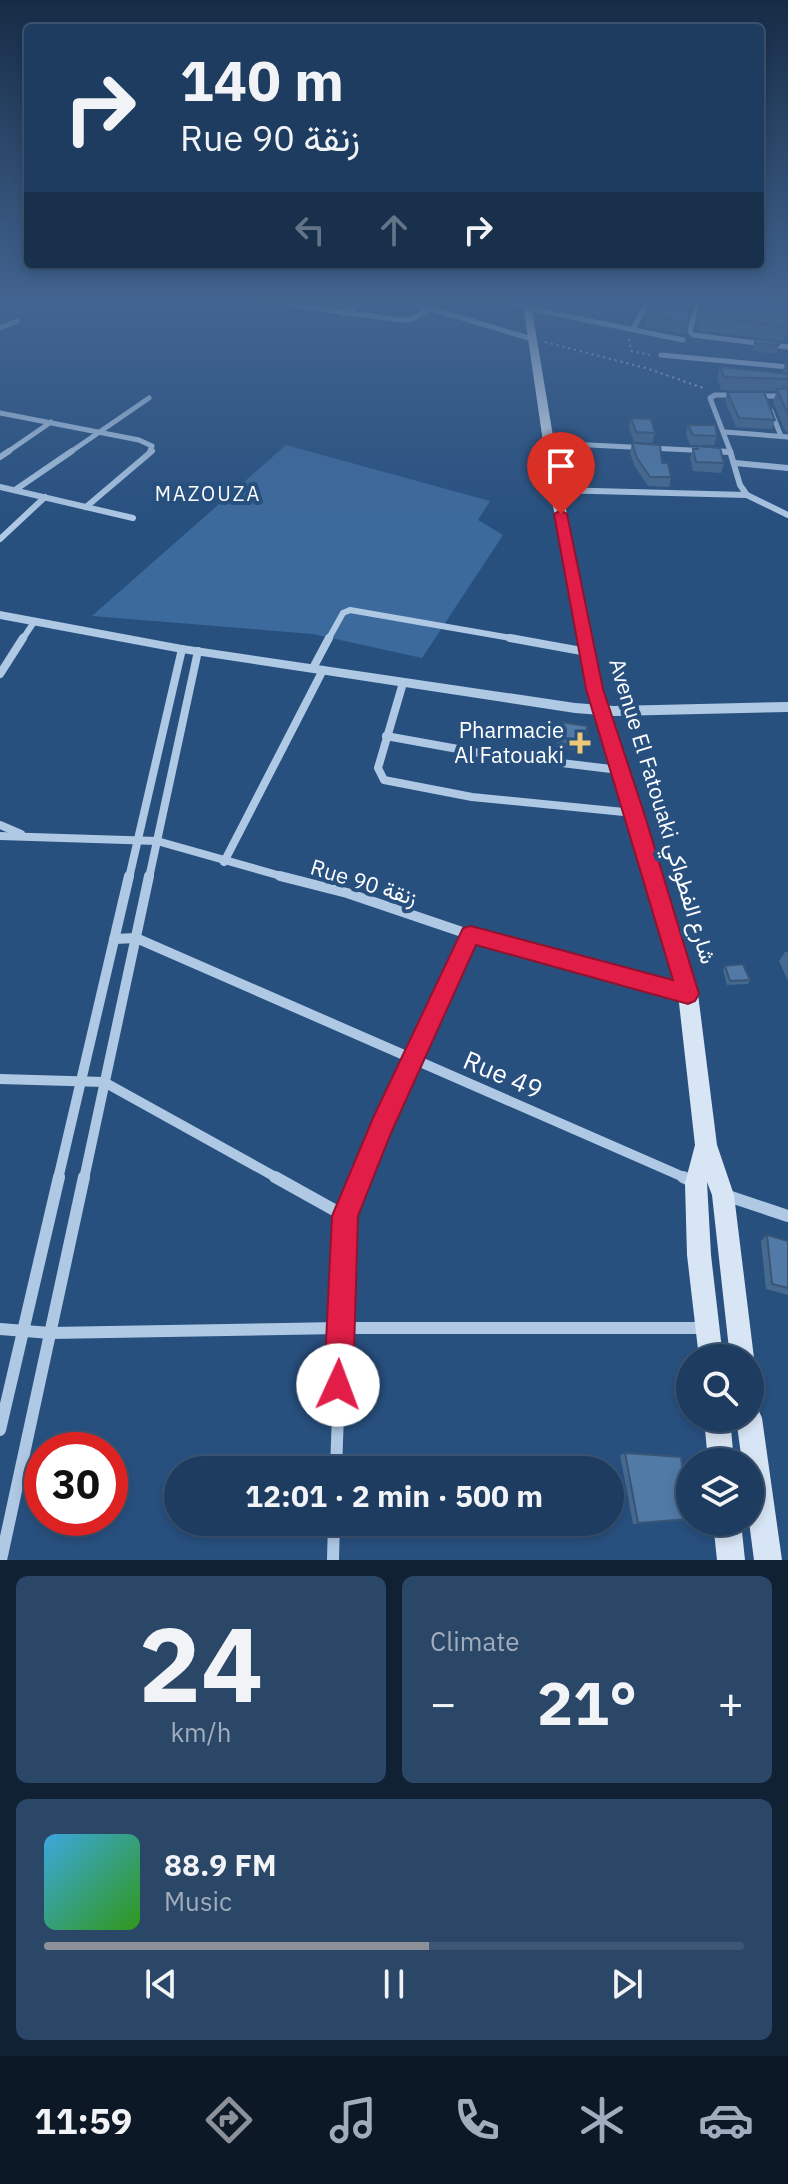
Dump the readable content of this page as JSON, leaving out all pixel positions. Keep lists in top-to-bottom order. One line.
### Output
{"streets":{"main road":["Avenue El Fatouaki شارع الفطواكي"],"street":["Rue 90 زنقة","Rue 49"]},"crossings":[["Avenue El Fatouaki شارع الفطواكي","Rue 90 زنقة"],["Avenue El Fatouaki شارع الفطواكي","Rue 49"]],"districts":["MAZOUZA"],"places":{"health":["Pharmacie Al Fatouaki"]},"page":{"turn":["140 m","Rue 90 زنقة"],"limit":"30","trip":"12:01 · 2 min · 500 m","tile":[["24","km/h"],"Climate"],"heat":["−","21°","+"],"song":["88.9 FM","Music"],"tabs":"11:59"}}
